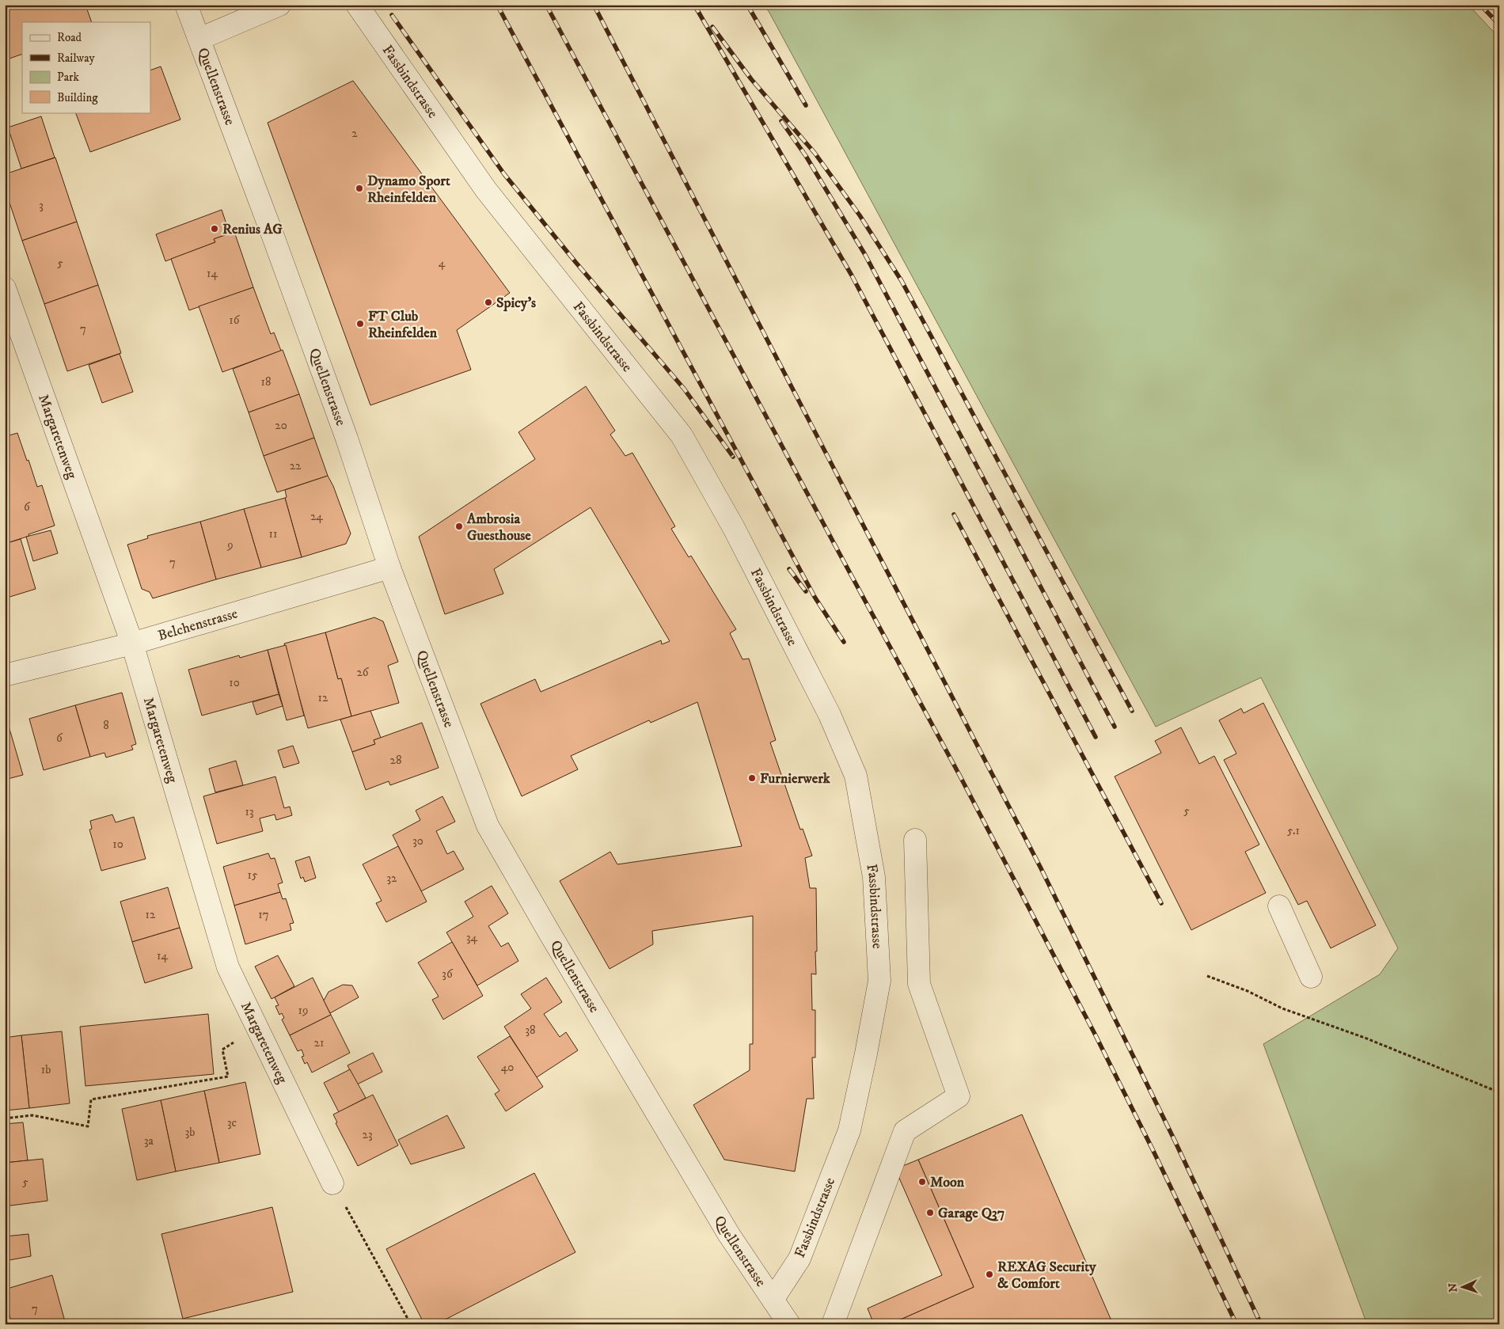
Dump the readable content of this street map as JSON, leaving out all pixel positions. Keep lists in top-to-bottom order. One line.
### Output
{"streets":{"street":["Fassbindstrasse","Quellenstrasse","Margaretenweg","Belchenstrasse"]},"crossings":[["Fassbindstrasse","Quellenstrasse"],["Quellenstrasse","Belchenstrasse"],["Margaretenweg","Belchenstrasse"]],"places":["Dynamo Sport Rheinfelden","Renius AG","Spicy's","FT Club Rheinfelden","Ambrosia Guesthouse","Furnierwerk","Moon","Garage Q37","REXAG Security & Comfort"],"house_numbers":["2","3","5","4","14","16","7","18","20","22","6","24","11","9","7","26","10","12","8","6","28","5","13","5.1","30","10","15","32","12","17","34","14","36","19","38","21","40","1b","3c","3b","23","3a","5","7"],"legend":["Road","Railway","Park","Building"],"north":"left"}
